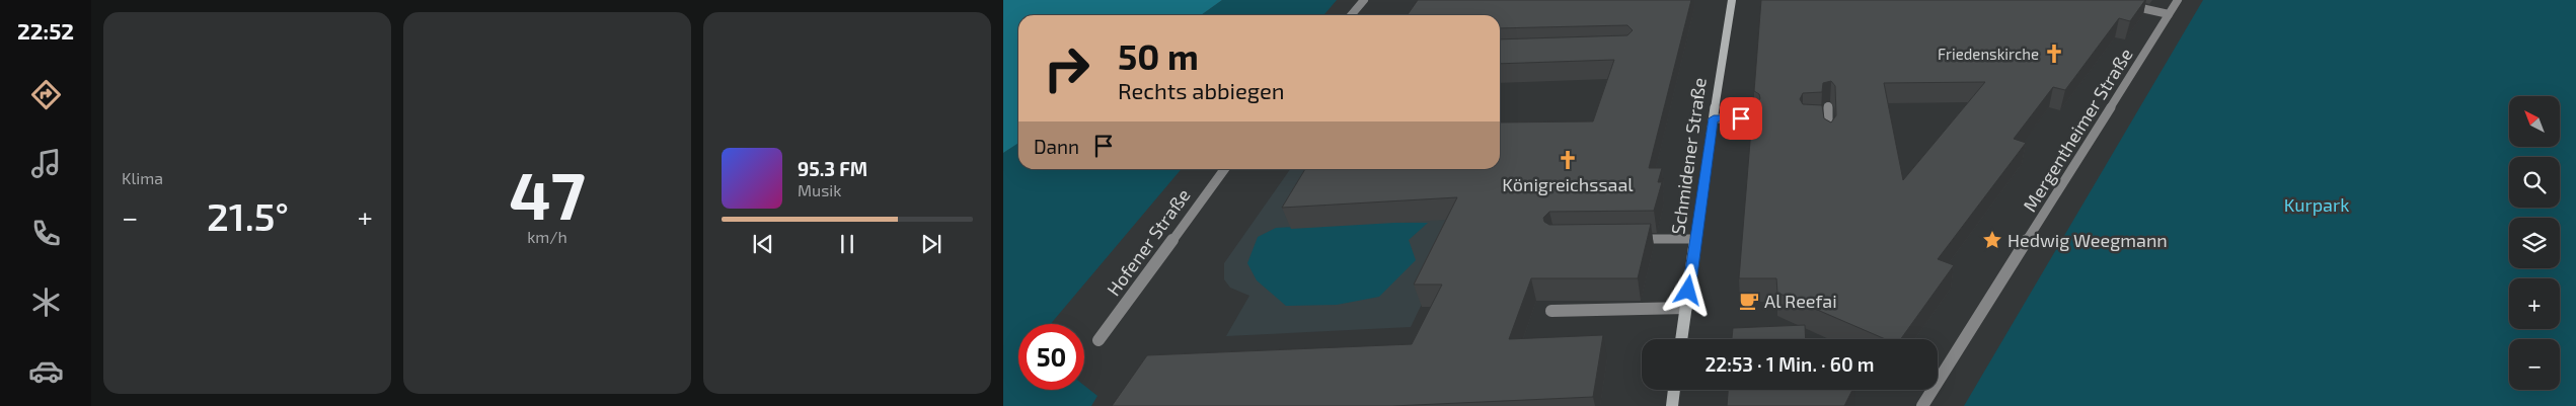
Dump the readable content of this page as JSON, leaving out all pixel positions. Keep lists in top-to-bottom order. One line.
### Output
{"streets":{"main road":["Schmidener Straße"],"street":["Mergentheimer Straße","Hofener Straße"]},"parks":["Kurpark"],"places":{"church":["Friedenskirche","Königreichssaal"],"place":["Hedwig Weegmann"],"cafe":["Al Reefai"]},"north":"top left","page":{"tabs":"22:52","tile":["Klima",["47","km/h"]],"turn":["50 m","Rechts abbiegen"],"map_buttons":["+","−"],"then":"Dann","song":["95.3 FM","Musik"],"heat":["−","21.5°","+"],"limit":"50","trip":"22:53 · 1 Min. · 60 m"}}
